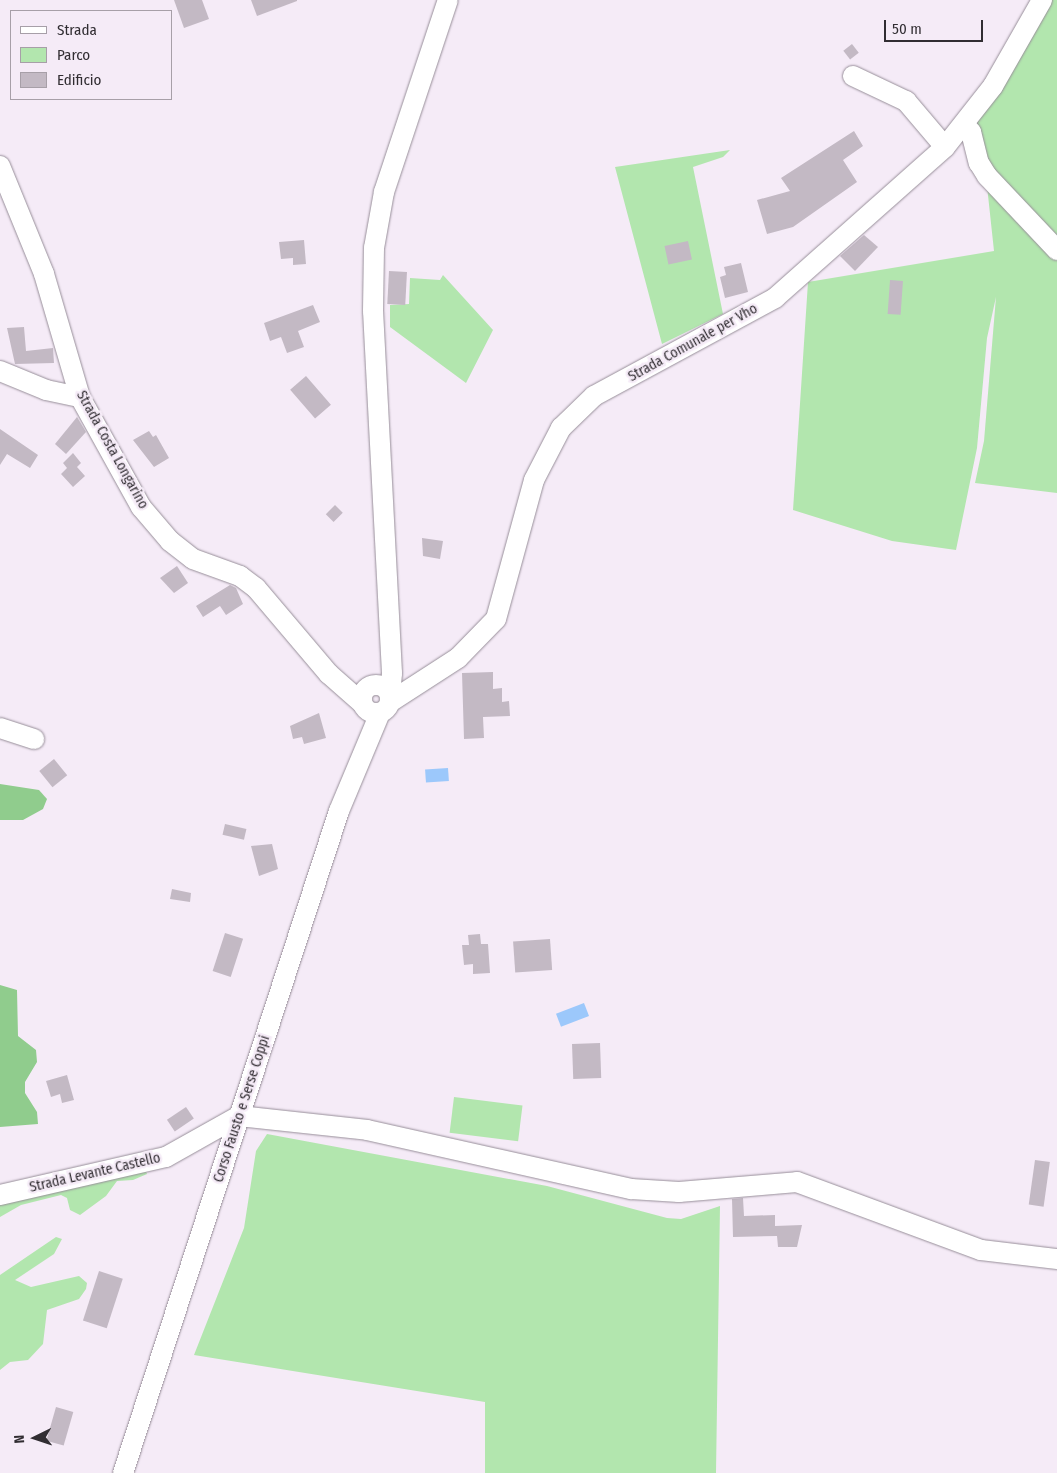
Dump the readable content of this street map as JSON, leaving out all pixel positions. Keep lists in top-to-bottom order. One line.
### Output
{"streets":{"street":["Strada Comunale per Vho","Strada Costa Longarino","Corso Fausto e Serse Coppi","Strada Levante Castello"]},"crossings":[["Strada Comunale per Vho","Strada Costa Longarino"],["Strada Comunale per Vho","Corso Fausto e Serse Coppi"],["Strada Costa Longarino","Corso Fausto e Serse Coppi"],["Corso Fausto e Serse Coppi","Strada Levante Castello"]],"legend":["Strada","Parco","Edificio"],"scale_bar":"50 m","north":"left"}
